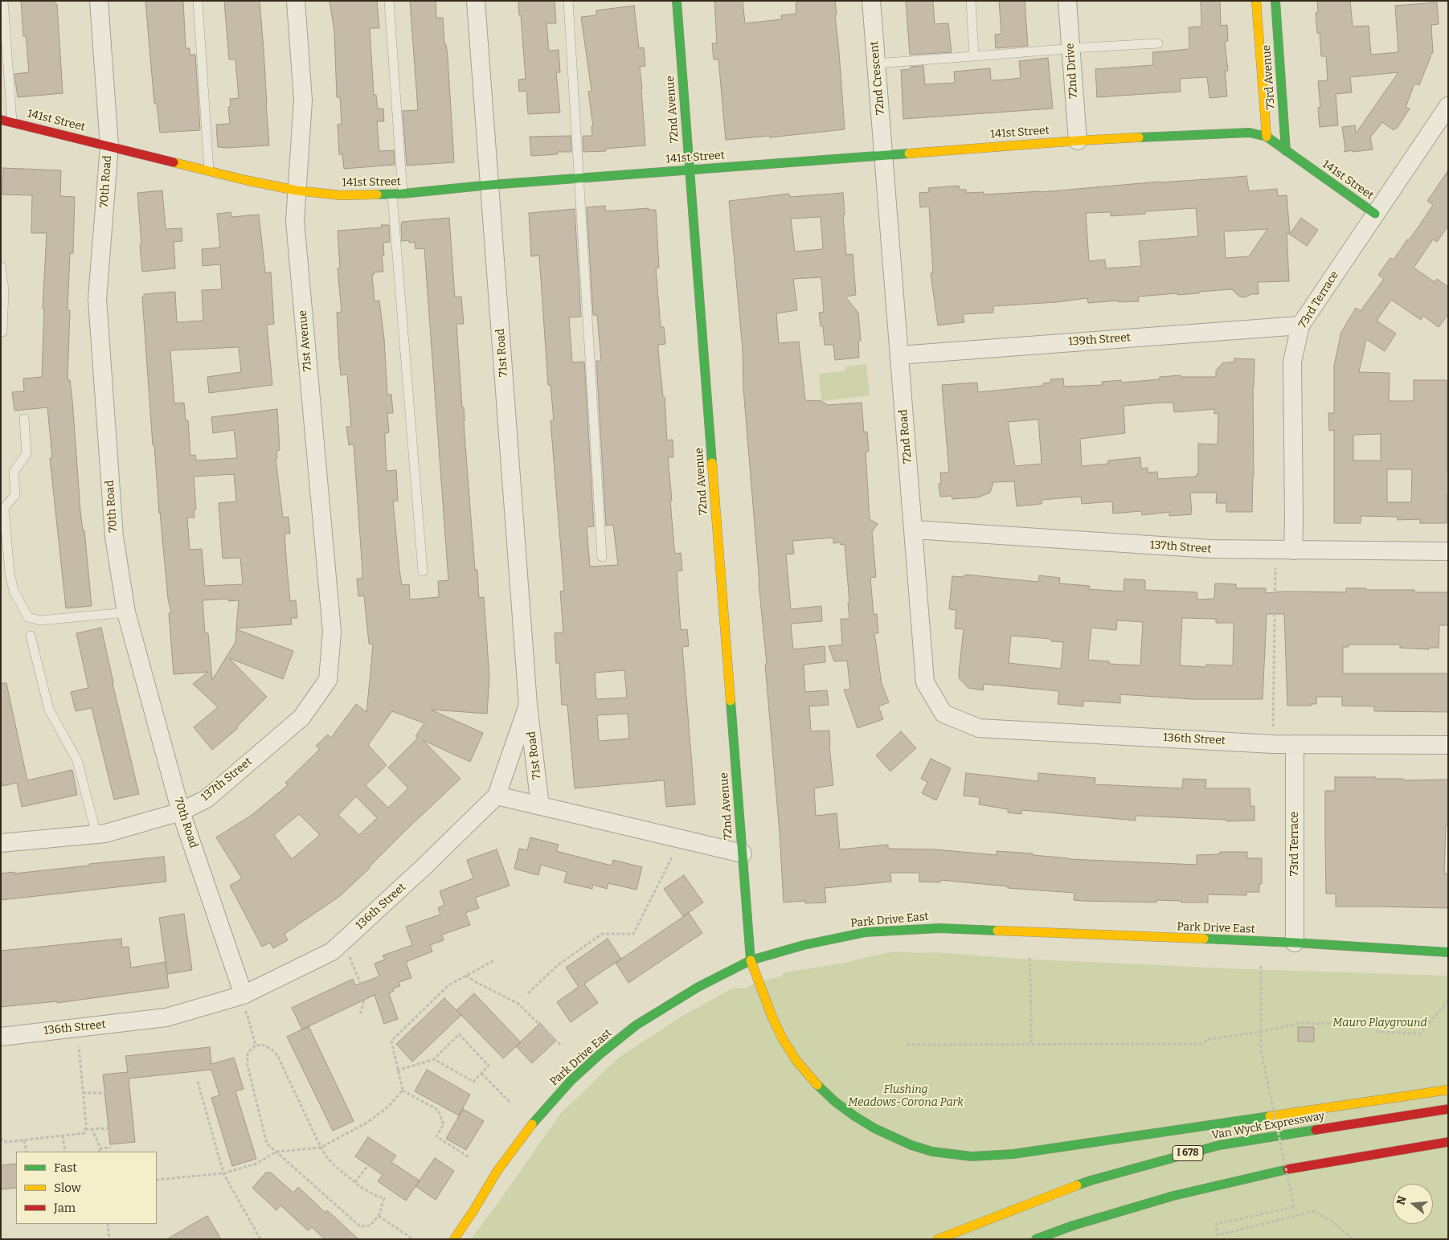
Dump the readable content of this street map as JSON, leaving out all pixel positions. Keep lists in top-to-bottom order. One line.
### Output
{"streets":{"main road":["73rd Avenue","72nd Avenue","141st Street","Park Drive East","Van Wyck Expressway","I 678"],"street":["72nd Drive","72nd Crescent","70th Road","73rd Terrace","139th Street","71st Avenue","71st Road","72nd Road","137th Street","136th Street"]},"crossings":[["72nd Drive","141st Street"],["73rd Avenue","141st Street"],["72nd Crescent","141st Street"],["72nd Crescent","72nd Road"],["72nd Avenue","141st Street"],["72nd Avenue","Park Drive East"],["141st Street","70th Road"],["141st Street","73rd Terrace"],["141st Street","71st Avenue"],["141st Street","71st Road"],["141st Street","72nd Road"],["70th Road","137th Street"],["70th Road","136th Street"],["73rd Terrace","139th Street"],["73rd Terrace","137th Street"],["73rd Terrace","136th Street"],["73rd Terrace","Park Drive East"],["139th Street","72nd Road"],["71st Avenue","137th Street"],["71st Road","136th Street"],["72nd Road","137th Street"],["72nd Road","136th Street"]],"parks":["Mauro Playground","Flushing Meadows-Corona Park"],"legend":["Fast","Slow","Jam"],"north":"left"}
